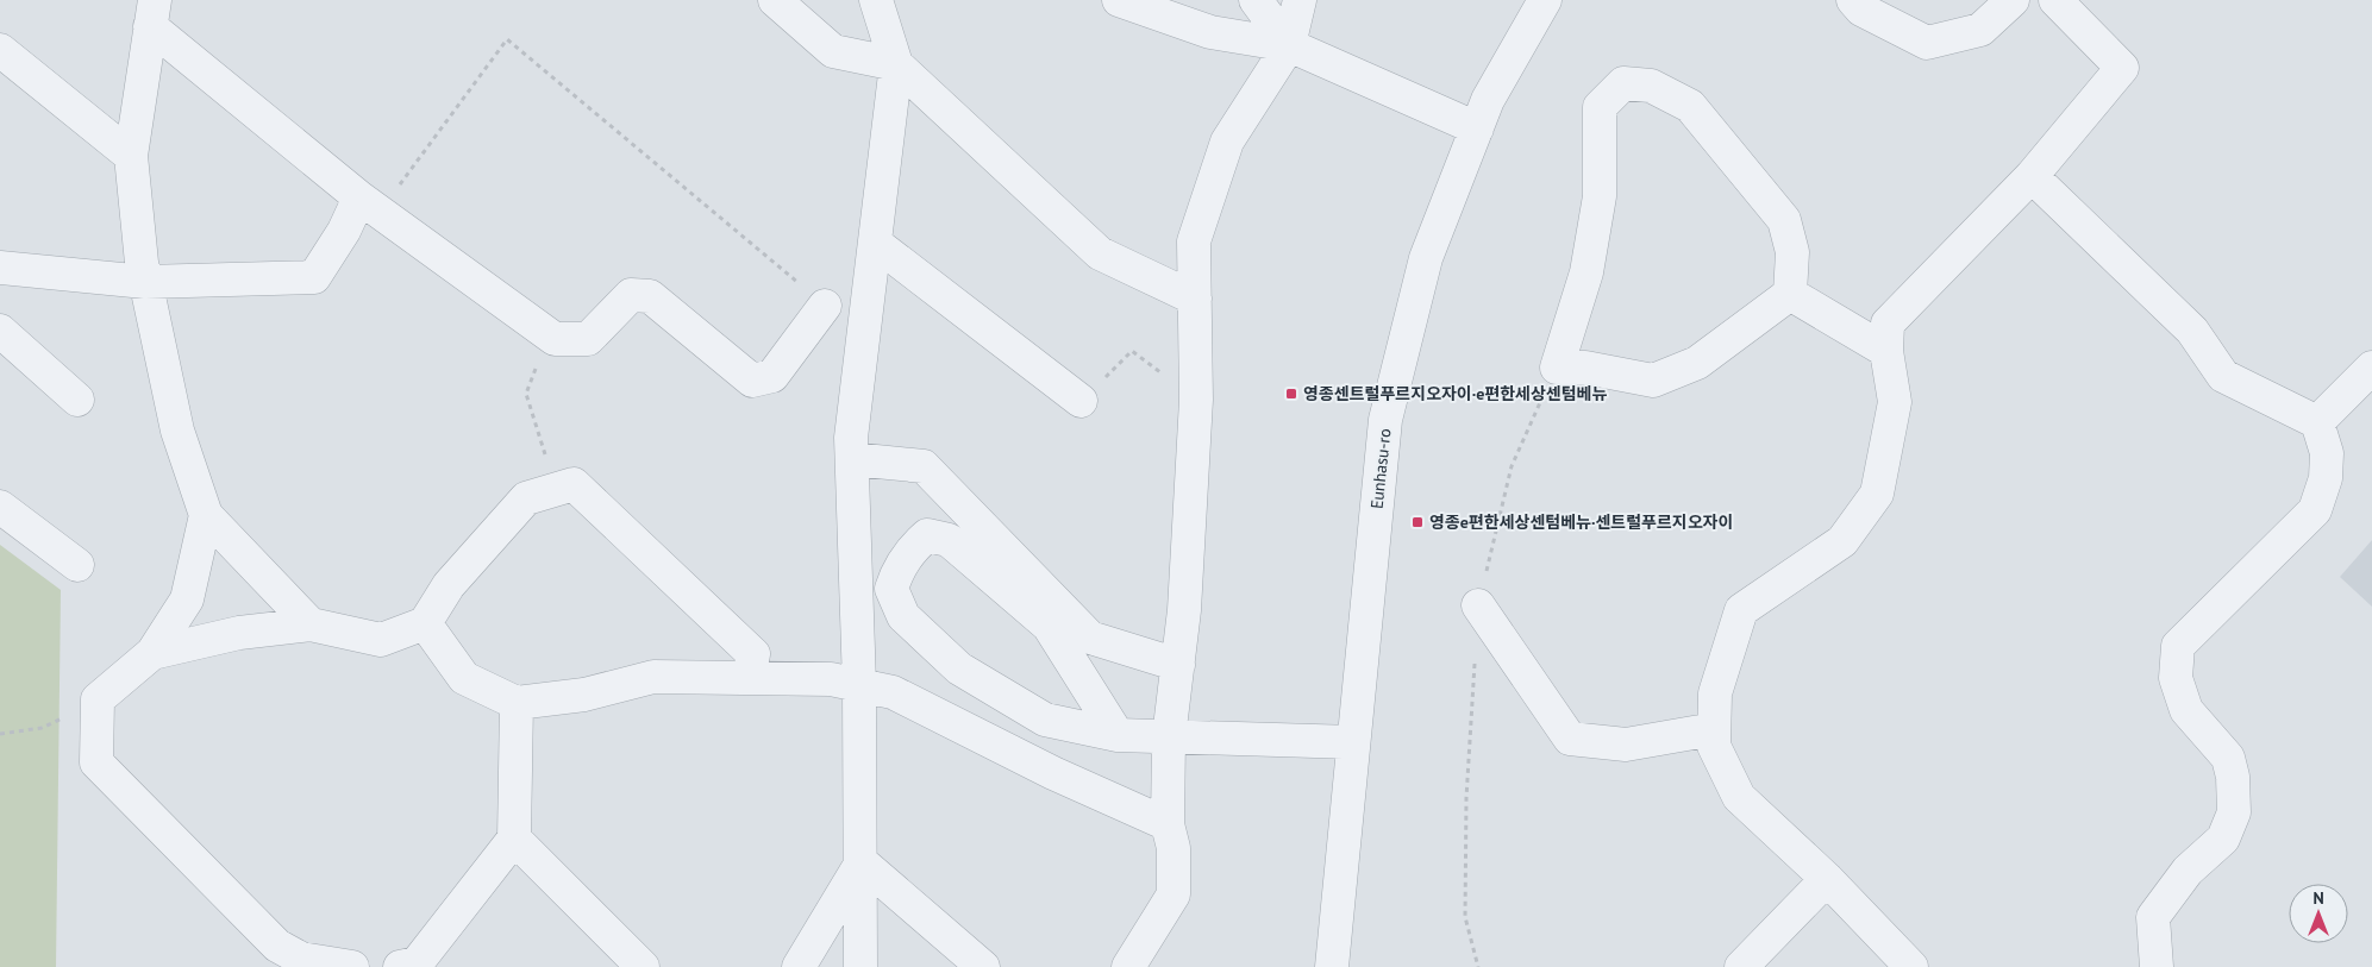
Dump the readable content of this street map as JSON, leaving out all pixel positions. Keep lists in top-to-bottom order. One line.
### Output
{"streets":{"street":["Eunhasu-ro"]},"places":{"transit":["영종센트럴푸르지오자이·e편한세상센텀베뉴","영종e편한세상센텀베뉴·센트럴푸르지오자이"]},"north":"top"}
